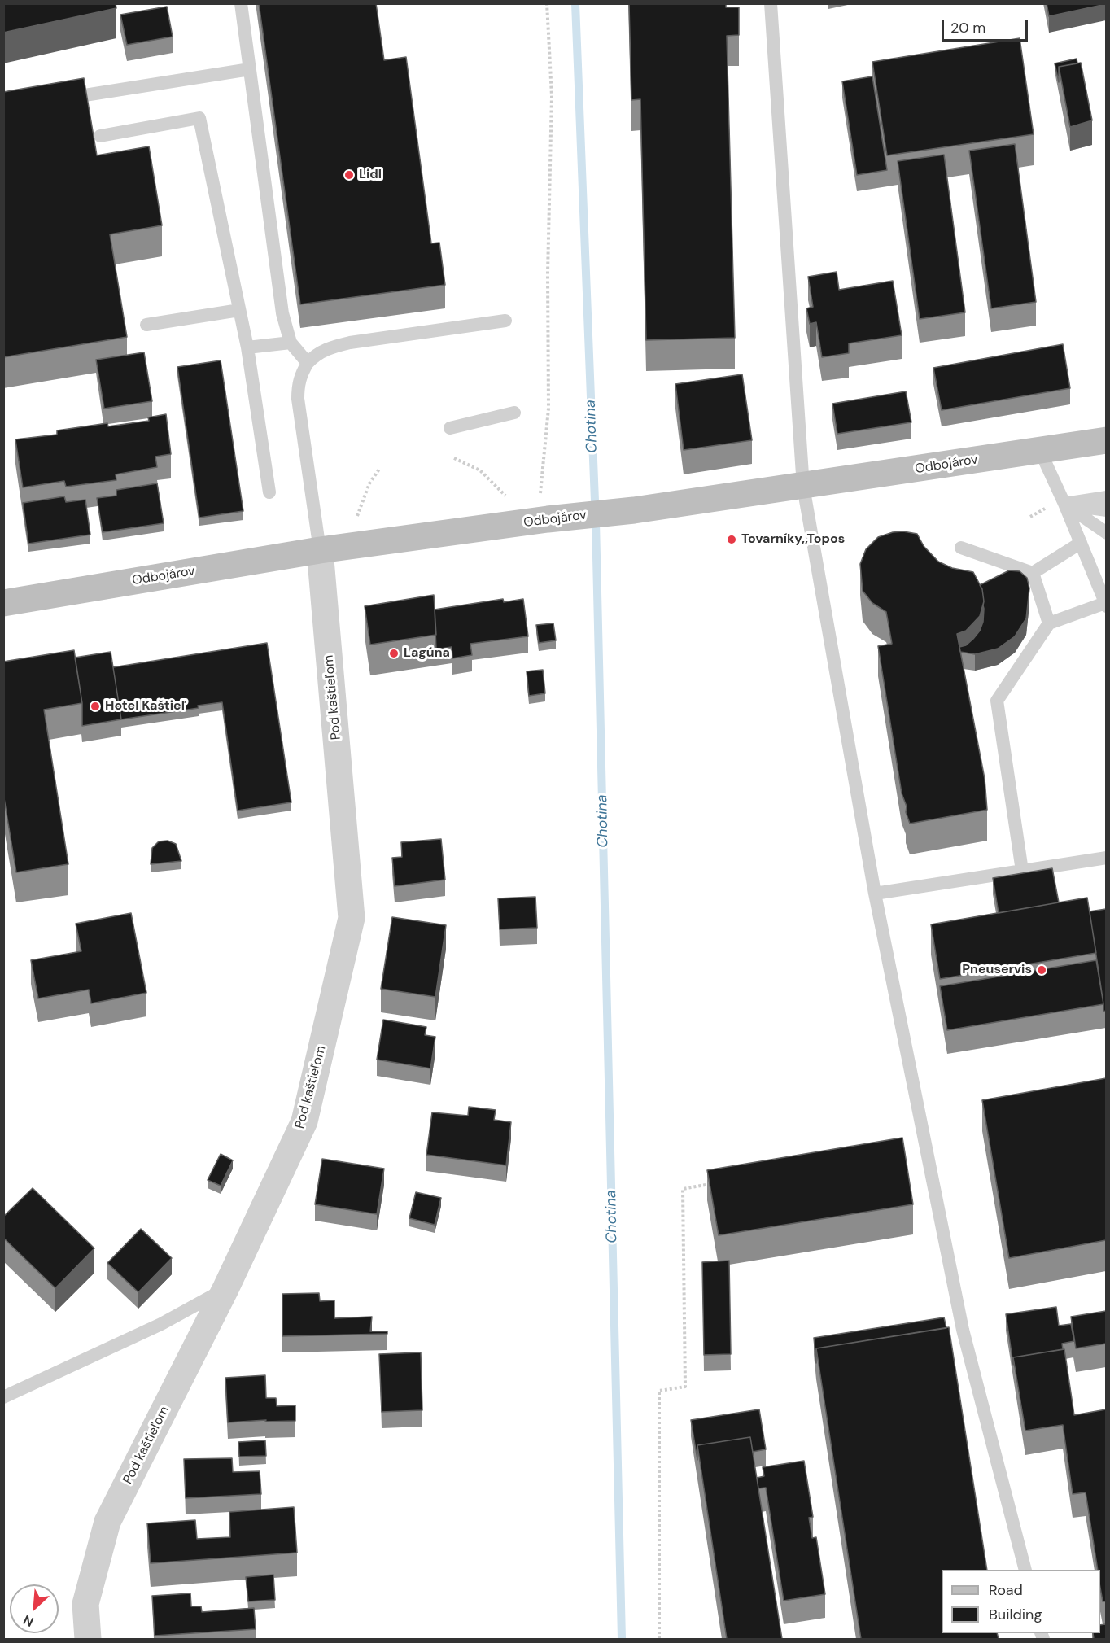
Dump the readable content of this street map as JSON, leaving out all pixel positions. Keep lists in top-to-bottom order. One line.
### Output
{"streets":{"main road":["Odbojárov"],"street":["Pod kaštieľom"]},"crossings":[["Odbojárov","Pod kaštieľom"]],"water":["Chotina"],"places":["Lidl","Tovarníky,,Topos","Lagúna","Hotel Kaštieľ","Pneuservis"],"legend":["Road","Building"],"scale_bar":"20 m","north":"bottom left"}
